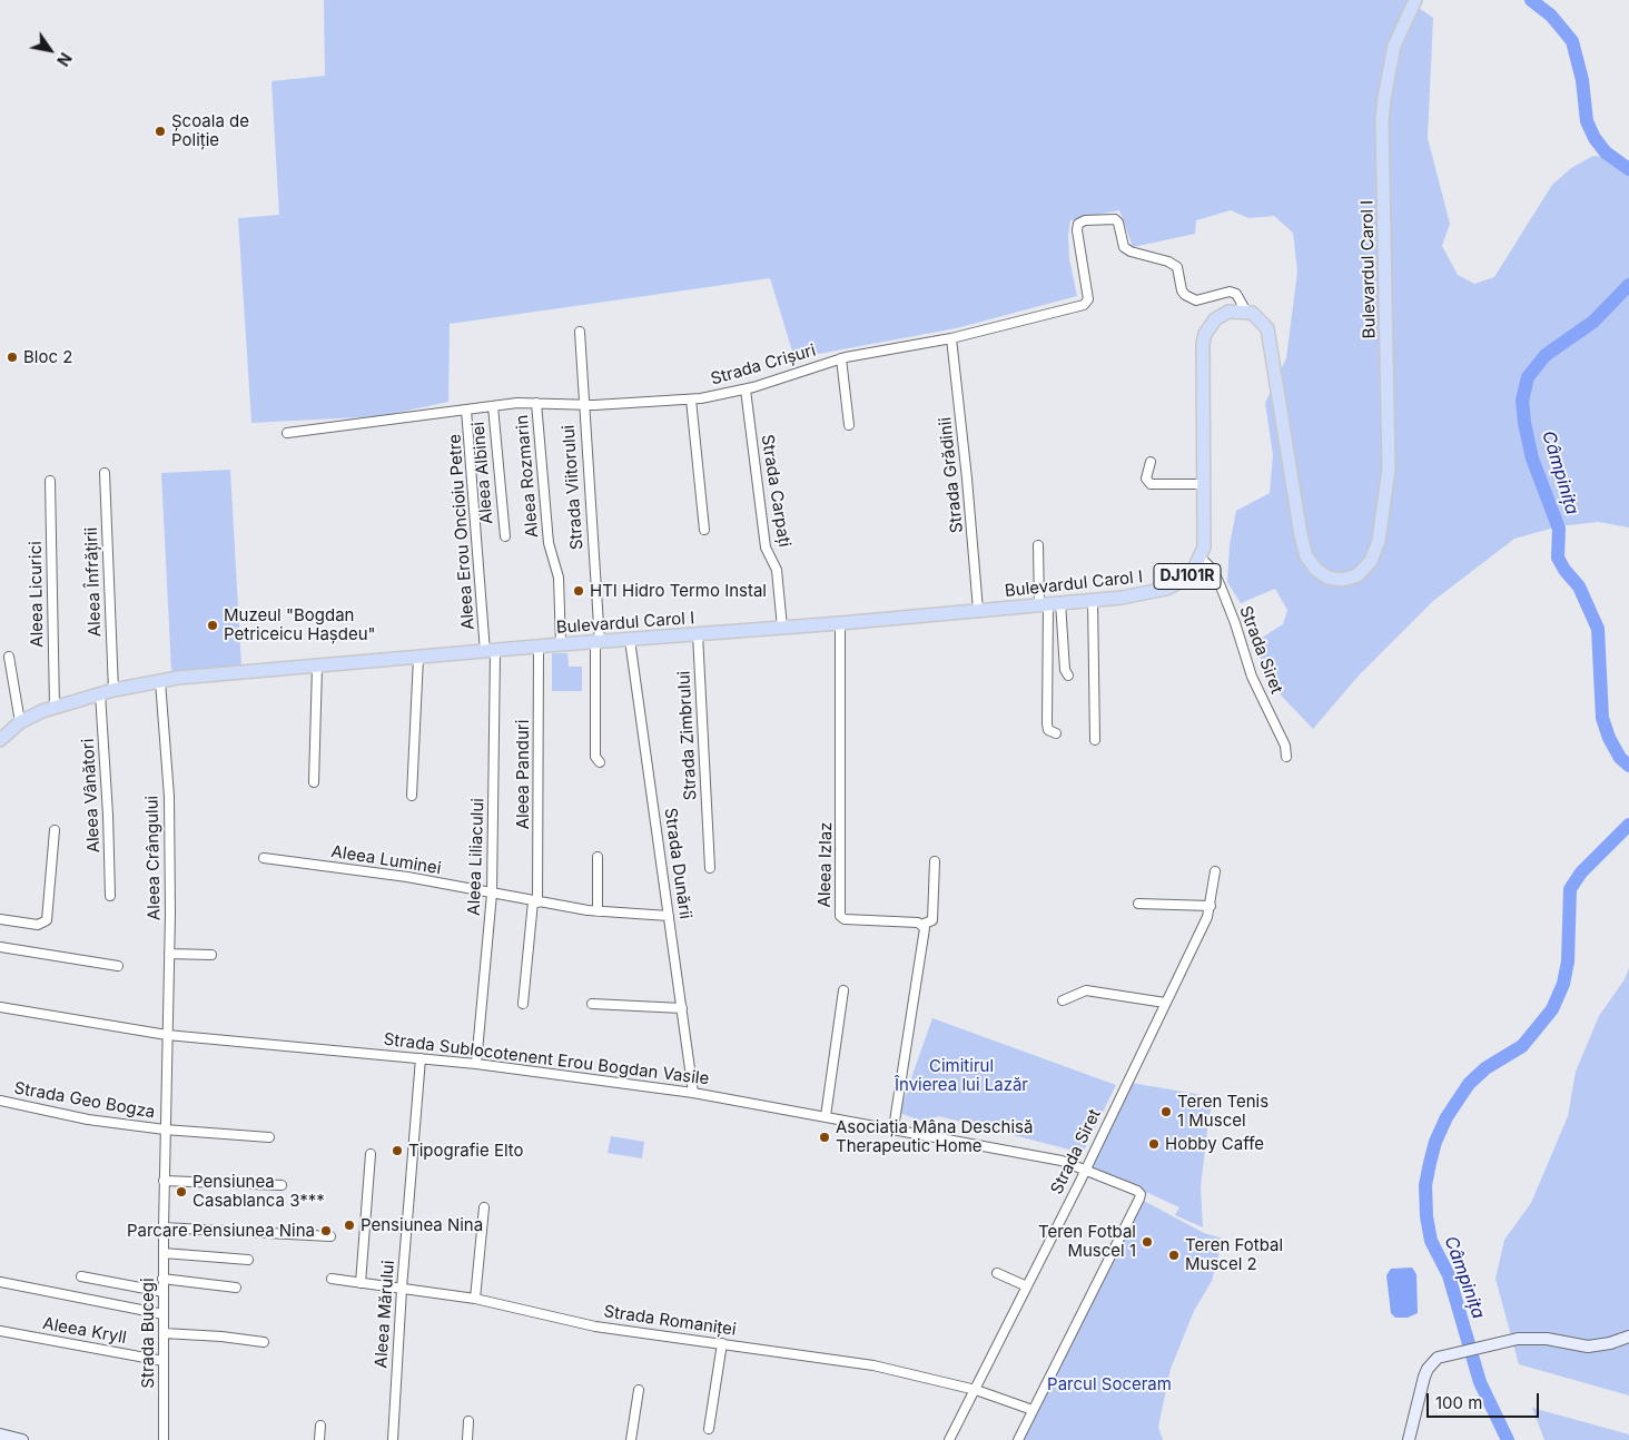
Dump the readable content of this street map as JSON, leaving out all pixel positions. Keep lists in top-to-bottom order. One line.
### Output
{"streets":{"main road":["Bulevardul Carol I","DJ101R"],"street":["Strada Crișuri","Aleea Albinei","Strada Grădinii","Aleea Rozmarin","Strada Viitorului","Strada Carpați","Aleea Erou Oncioiu Petre","Aleea Înfrățirii","Aleea Licurici","Strada Siret","Strada Zimbrului","Aleea Panduri","Aleea Vânători","Aleea Liliacului","Aleea Crângului","Aleea Luminei","Strada Dunării","Aleea Izlaz","Strada Sublocotenent Erou Bogdan Vasile","Strada Geo Bogza","Aleea Mărului","Strada Romaniței","Aleea Kryll","Strada Bucegi"]},"crossings":[["Bulevardul Carol I","Strada Crișuri"],["Bulevardul Carol I","Strada Grădinii"],["Bulevardul Carol I","Aleea Rozmarin"],["Bulevardul Carol I","Strada Viitorului"],["Bulevardul Carol I","Strada Carpați"],["Bulevardul Carol I","Aleea Erou Oncioiu Petre"],["Bulevardul Carol I","Aleea Înfrățirii"],["Bulevardul Carol I","Aleea Licurici"],["Bulevardul Carol I","Strada Siret"],["Bulevardul Carol I","Strada Zimbrului"],["Bulevardul Carol I","Aleea Panduri"],["Bulevardul Carol I","Aleea Vânători"],["Bulevardul Carol I","Aleea Liliacului"],["Bulevardul Carol I","Aleea Crângului"],["Bulevardul Carol I","Strada Dunării"],["Bulevardul Carol I","Aleea Izlaz"],["Strada Crișuri","Aleea Albinei"],["Strada Crișuri","Strada Grădinii"],["Strada Crișuri","Aleea Rozmarin"],["Strada Crișuri","Strada Viitorului"],["Strada Crișuri","Strada Carpați"],["Strada Crișuri","Aleea Erou Oncioiu Petre"],["Aleea Erou Oncioiu Petre","Aleea Liliacului"],["Strada Siret","Strada Sublocotenent Erou Bogdan Vasile"],["Strada Siret","Strada Romaniței"],["Aleea Panduri","Aleea Luminei"],["Aleea Liliacului","Aleea Luminei"],["Aleea Liliacului","Strada Sublocotenent Erou Bogdan Vasile"],["Aleea Crângului","Strada Sublocotenent Erou Bogdan Vasile"],["Aleea Crângului","Strada Bucegi"],["Aleea Luminei","Strada Dunării"],["Strada Dunării","Strada Sublocotenent Erou Bogdan Vasile"],["Strada Sublocotenent Erou Bogdan Vasile","Aleea Mărului"],["Strada Sublocotenent Erou Bogdan Vasile","Strada Romaniței"],["Strada Sublocotenent Erou Bogdan Vasile","Strada Bucegi"],["Strada Geo Bogza","Strada Bucegi"],["Aleea Mărului","Strada Romaniței"],["Aleea Kryll","Strada Bucegi"]],"water":["Câmpinița"],"parks":["Cimitirul Învierea lui Lazăr","Parcul Soceram"],"places":["Școala de Poliție","Bloc 2","HTI Hidro Termo Instal","Muzeul \"Bogdan Petriceicu Hașdeu\"","Teren Tenis 1 Muscel","Asociația Mâna Deschisă Therapeutic Home","Hobby Caffe","Tipografie Elto","Pensiunea Casablanca 3***","Pensiunea Nina","Parcare Pensiunea Nina","Teren Fotbal Muscel 1","Teren Fotbal Muscel 2"],"scale_bar":"100 m","north":"bottom right"}
